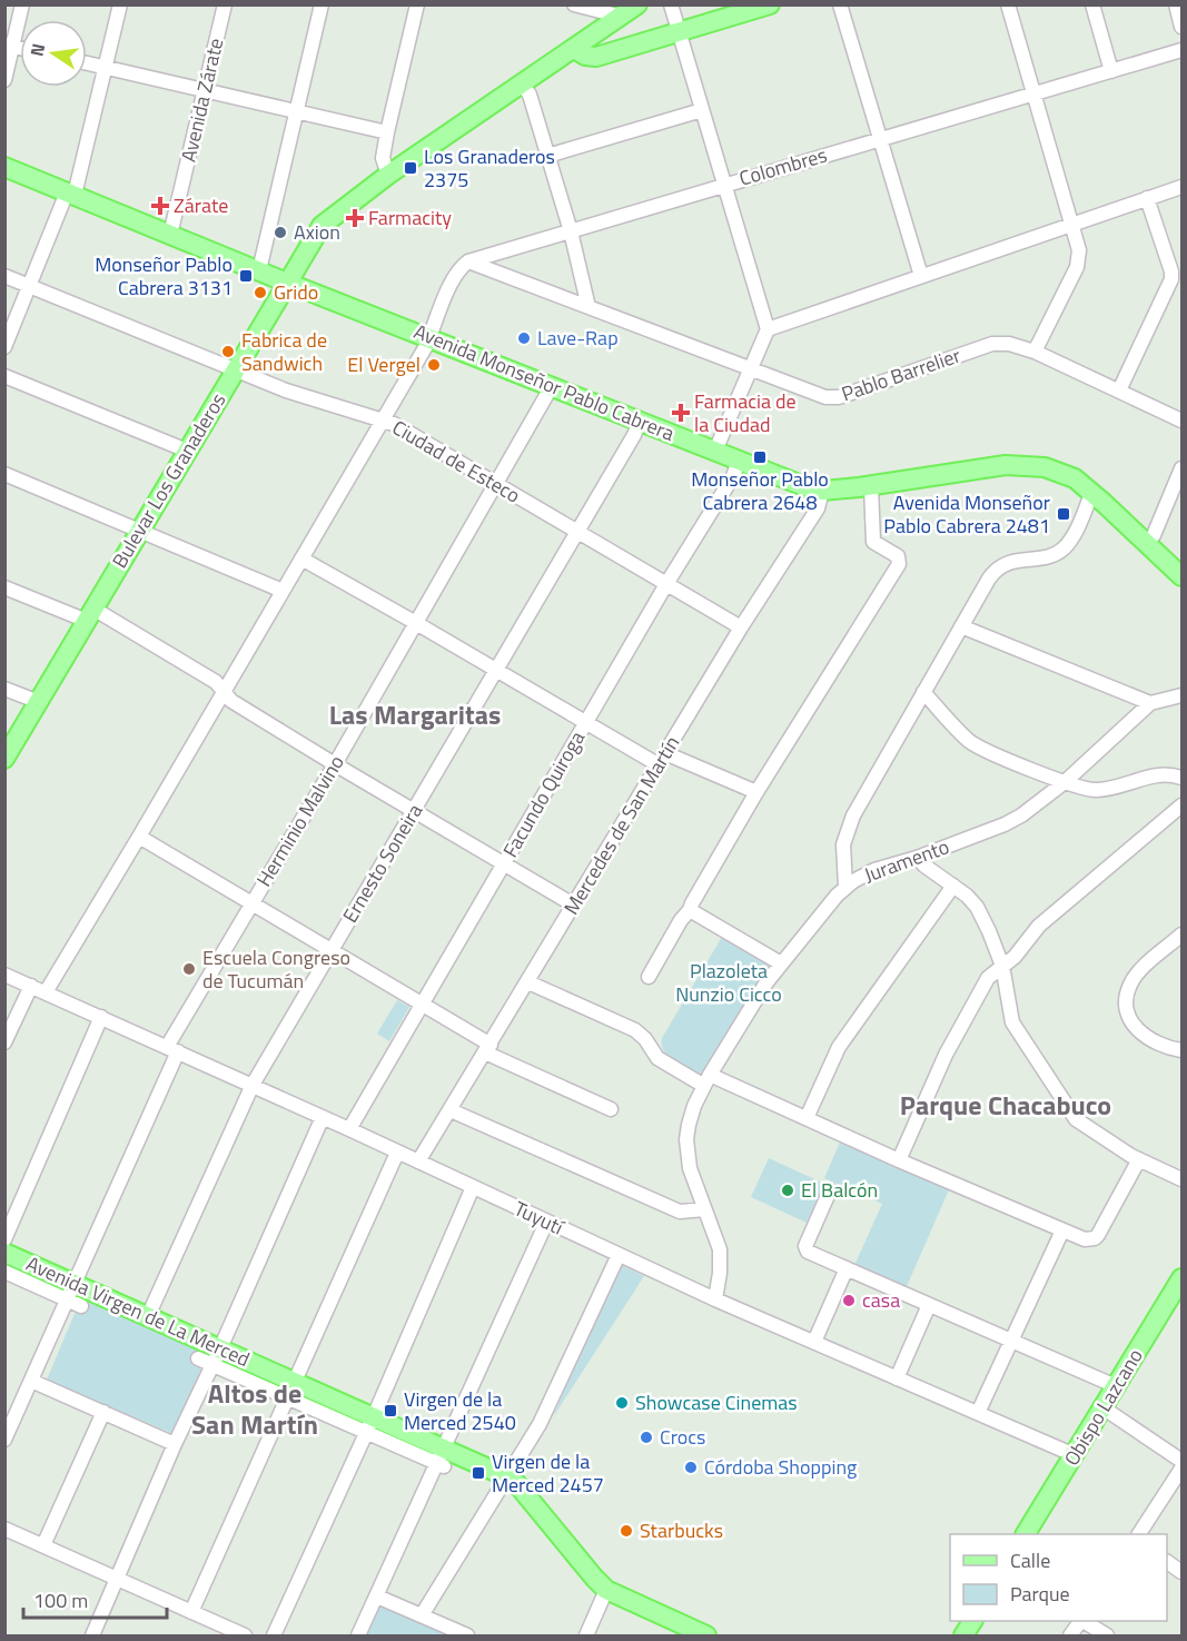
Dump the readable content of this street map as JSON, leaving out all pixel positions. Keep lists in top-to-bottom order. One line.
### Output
{"streets":{"main road":["Avenida Monseñor Pablo Cabrera","Bulevar Los Granaderos","Avenida Virgen de La Merced","Obispo Lazcano"],"street":["Avenida Zárate","Colombres","Pablo Barrelier","Ciudad de Esteco","Facundo Quiroga","Herminio Malvino","Mercedes de San Martín","Juramento","Ernesto Soneira","Tuyutí"]},"crossings":[["Avenida Zárate","Avenida Monseñor Pablo Cabrera"],["Colombres","Pablo Barrelier"],["Avenida Monseñor Pablo Cabrera","Bulevar Los Granaderos"],["Avenida Monseñor Pablo Cabrera","Facundo Quiroga"],["Avenida Monseñor Pablo Cabrera","Herminio Malvino"],["Avenida Monseñor Pablo Cabrera","Mercedes de San Martín"],["Avenida Monseñor Pablo Cabrera","Ernesto Soneira"],["Ciudad de Esteco","Bulevar Los Granaderos"],["Ciudad de Esteco","Facundo Quiroga"],["Ciudad de Esteco","Herminio Malvino"],["Ciudad de Esteco","Mercedes de San Martín"],["Ciudad de Esteco","Ernesto Soneira"],["Facundo Quiroga","Tuyutí"],["Herminio Malvino","Tuyutí"],["Herminio Malvino","Avenida Virgen de La Merced"],["Mercedes de San Martín","Tuyutí"],["Juramento","Tuyutí"],["Ernesto Soneira","Tuyutí"],["Ernesto Soneira","Avenida Virgen de La Merced"],["Tuyutí","Obispo Lazcano"]],"districts":["Las Margaritas","Parque Chacabuco","Altos de San Martín"],"parks":["Plazoleta Nunzio Cicco"],"places":{"transit":["Los Granaderos 2375","Monseñor Pablo Cabrera 3131","Monseñor Pablo Cabrera 2648","Avenida Monseñor Pablo Cabrera 2481","Virgen de la Merced 2540","Virgen de la Merced 2457"],"health":["Zárate","Farmacity","Farmacia de la Ciudad"],"other":["Axion","Grido","Lave-Rap","Fabrica de Sandwich","El Vergel","Escuela Congreso de Tucumán","El Balcón","casa","Showcase Cinemas","Crocs","Córdoba Shopping","Starbucks"]},"legend":["Calle","Parque"],"scale_bar":"100 m","north":"left"}
